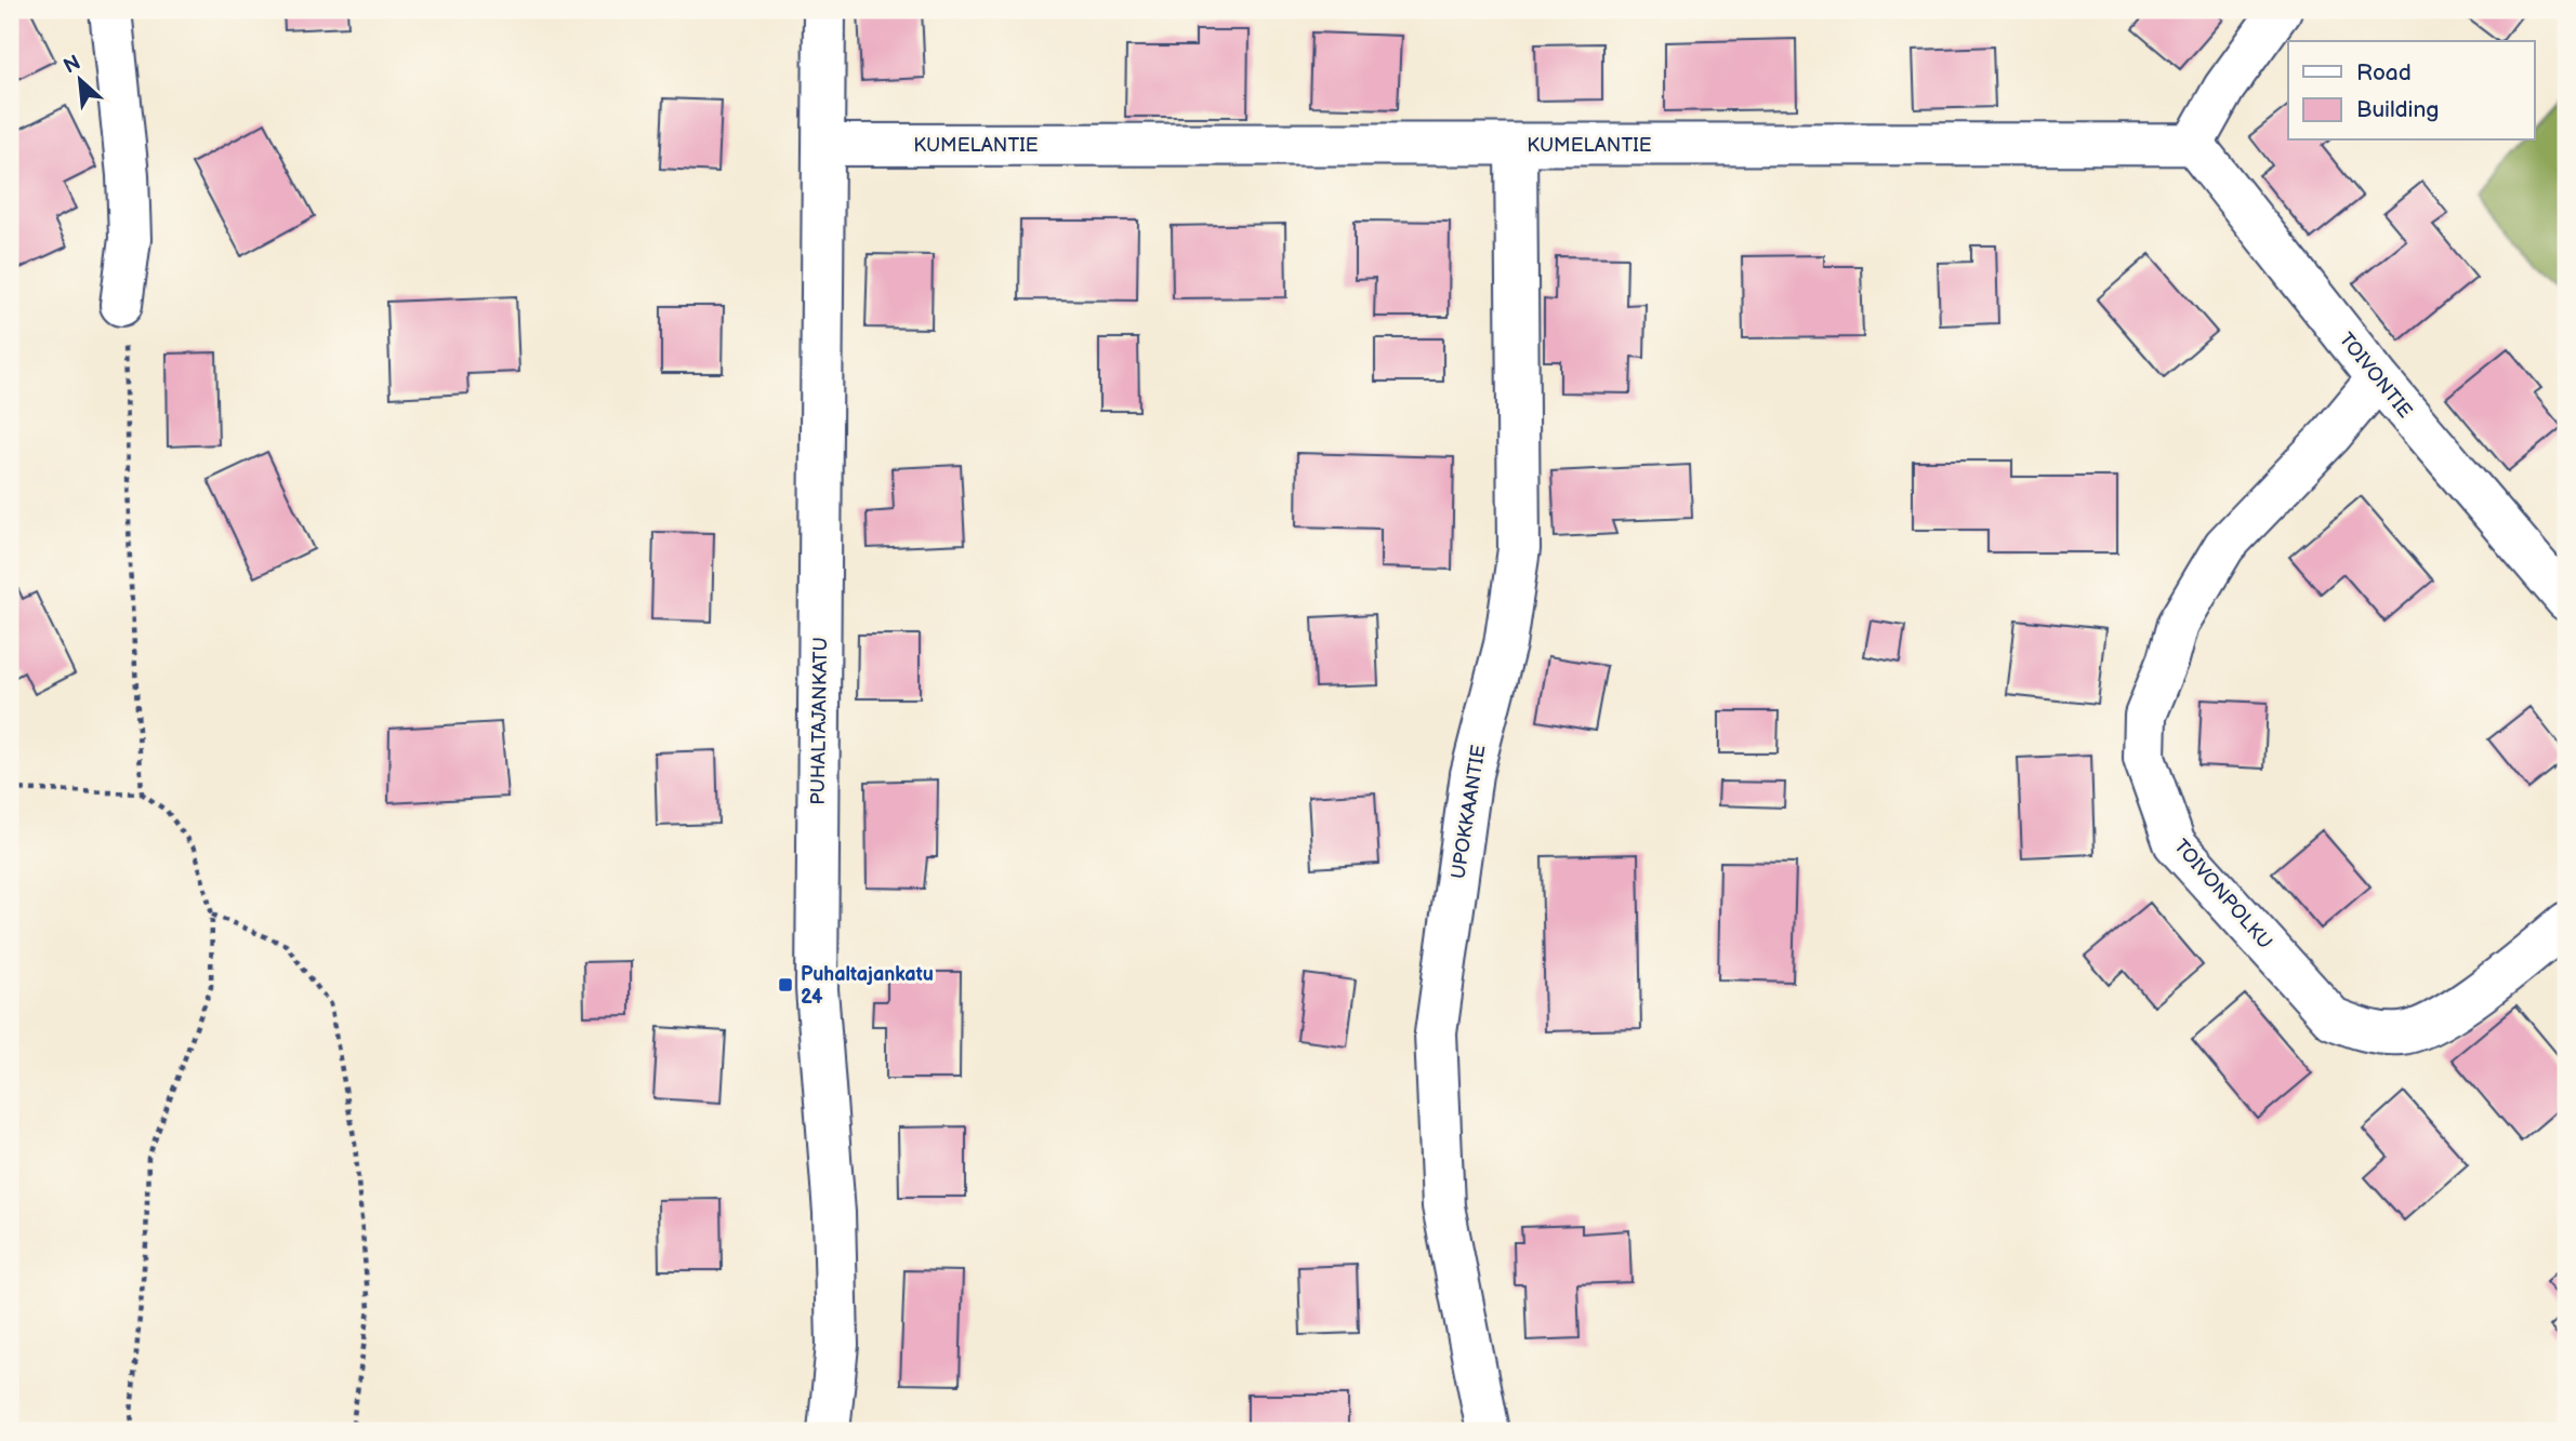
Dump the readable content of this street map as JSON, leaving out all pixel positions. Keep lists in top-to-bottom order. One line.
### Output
{"streets":{"street":["KUMELANTIE","TOIVONTIE","PUHALTAJANKATU","UPOKKAANTIE","TOIVONPOLKU"]},"crossings":[["KUMELANTIE","TOIVONTIE"],["KUMELANTIE","PUHALTAJANKATU"],["KUMELANTIE","UPOKKAANTIE"],["TOIVONTIE","TOIVONPOLKU"]],"places":{"transit":["Puhaltajankatu 24"]},"legend":["Road","Building"],"north":"top left"}
